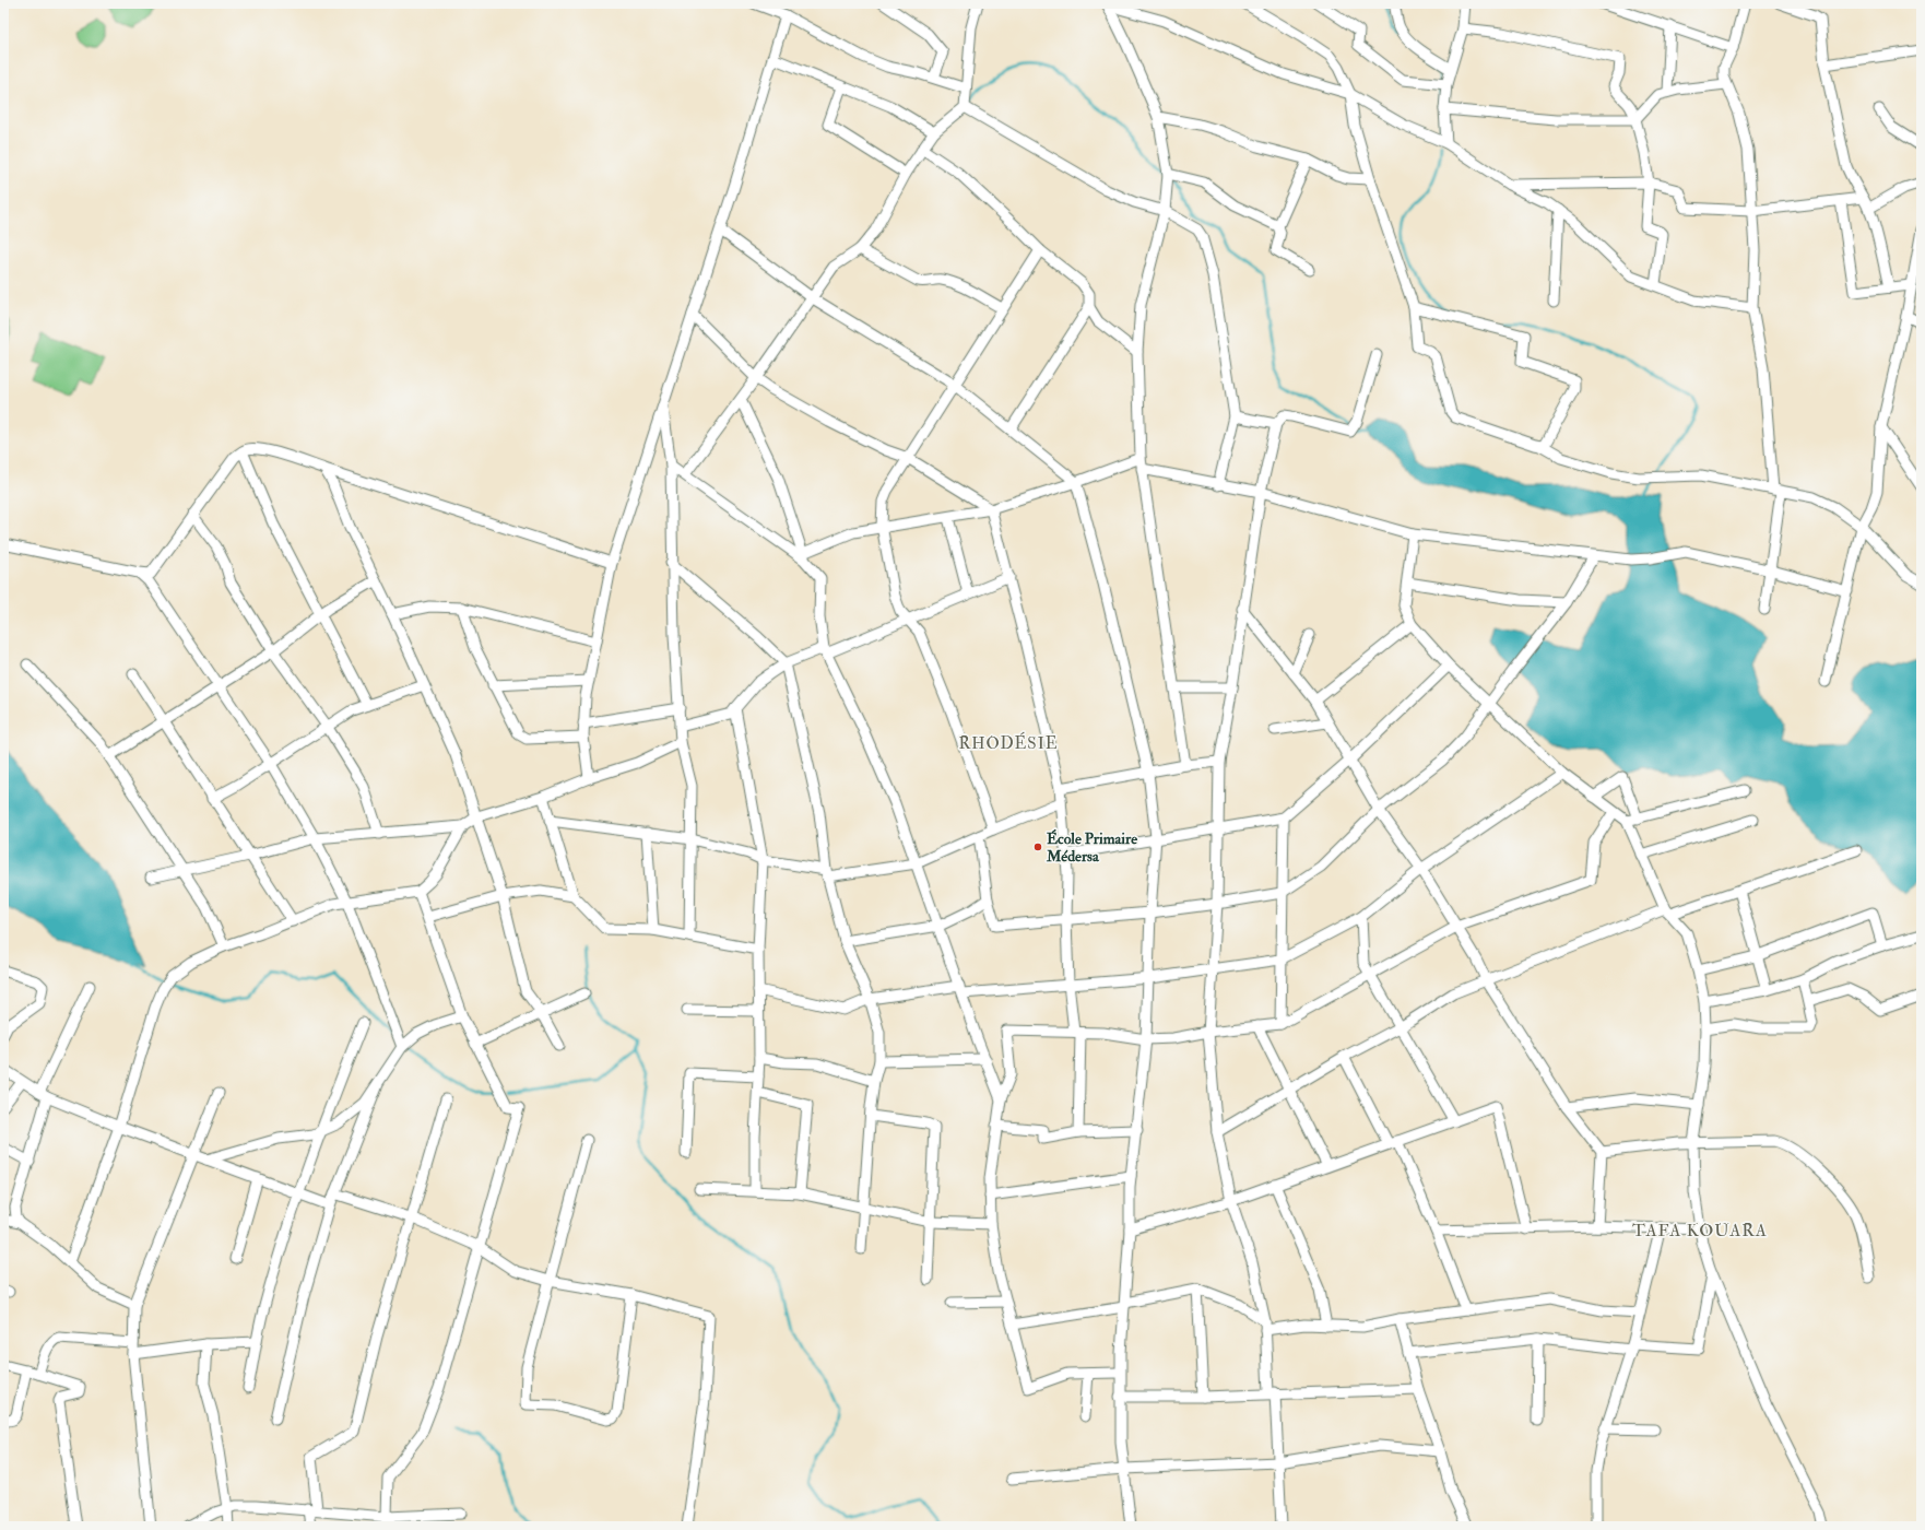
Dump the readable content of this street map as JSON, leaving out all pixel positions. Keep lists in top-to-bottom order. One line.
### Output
{"districts":["RHODÉSIE","TAFA KOUARA"],"places":["École Primaire Médersa"]}
